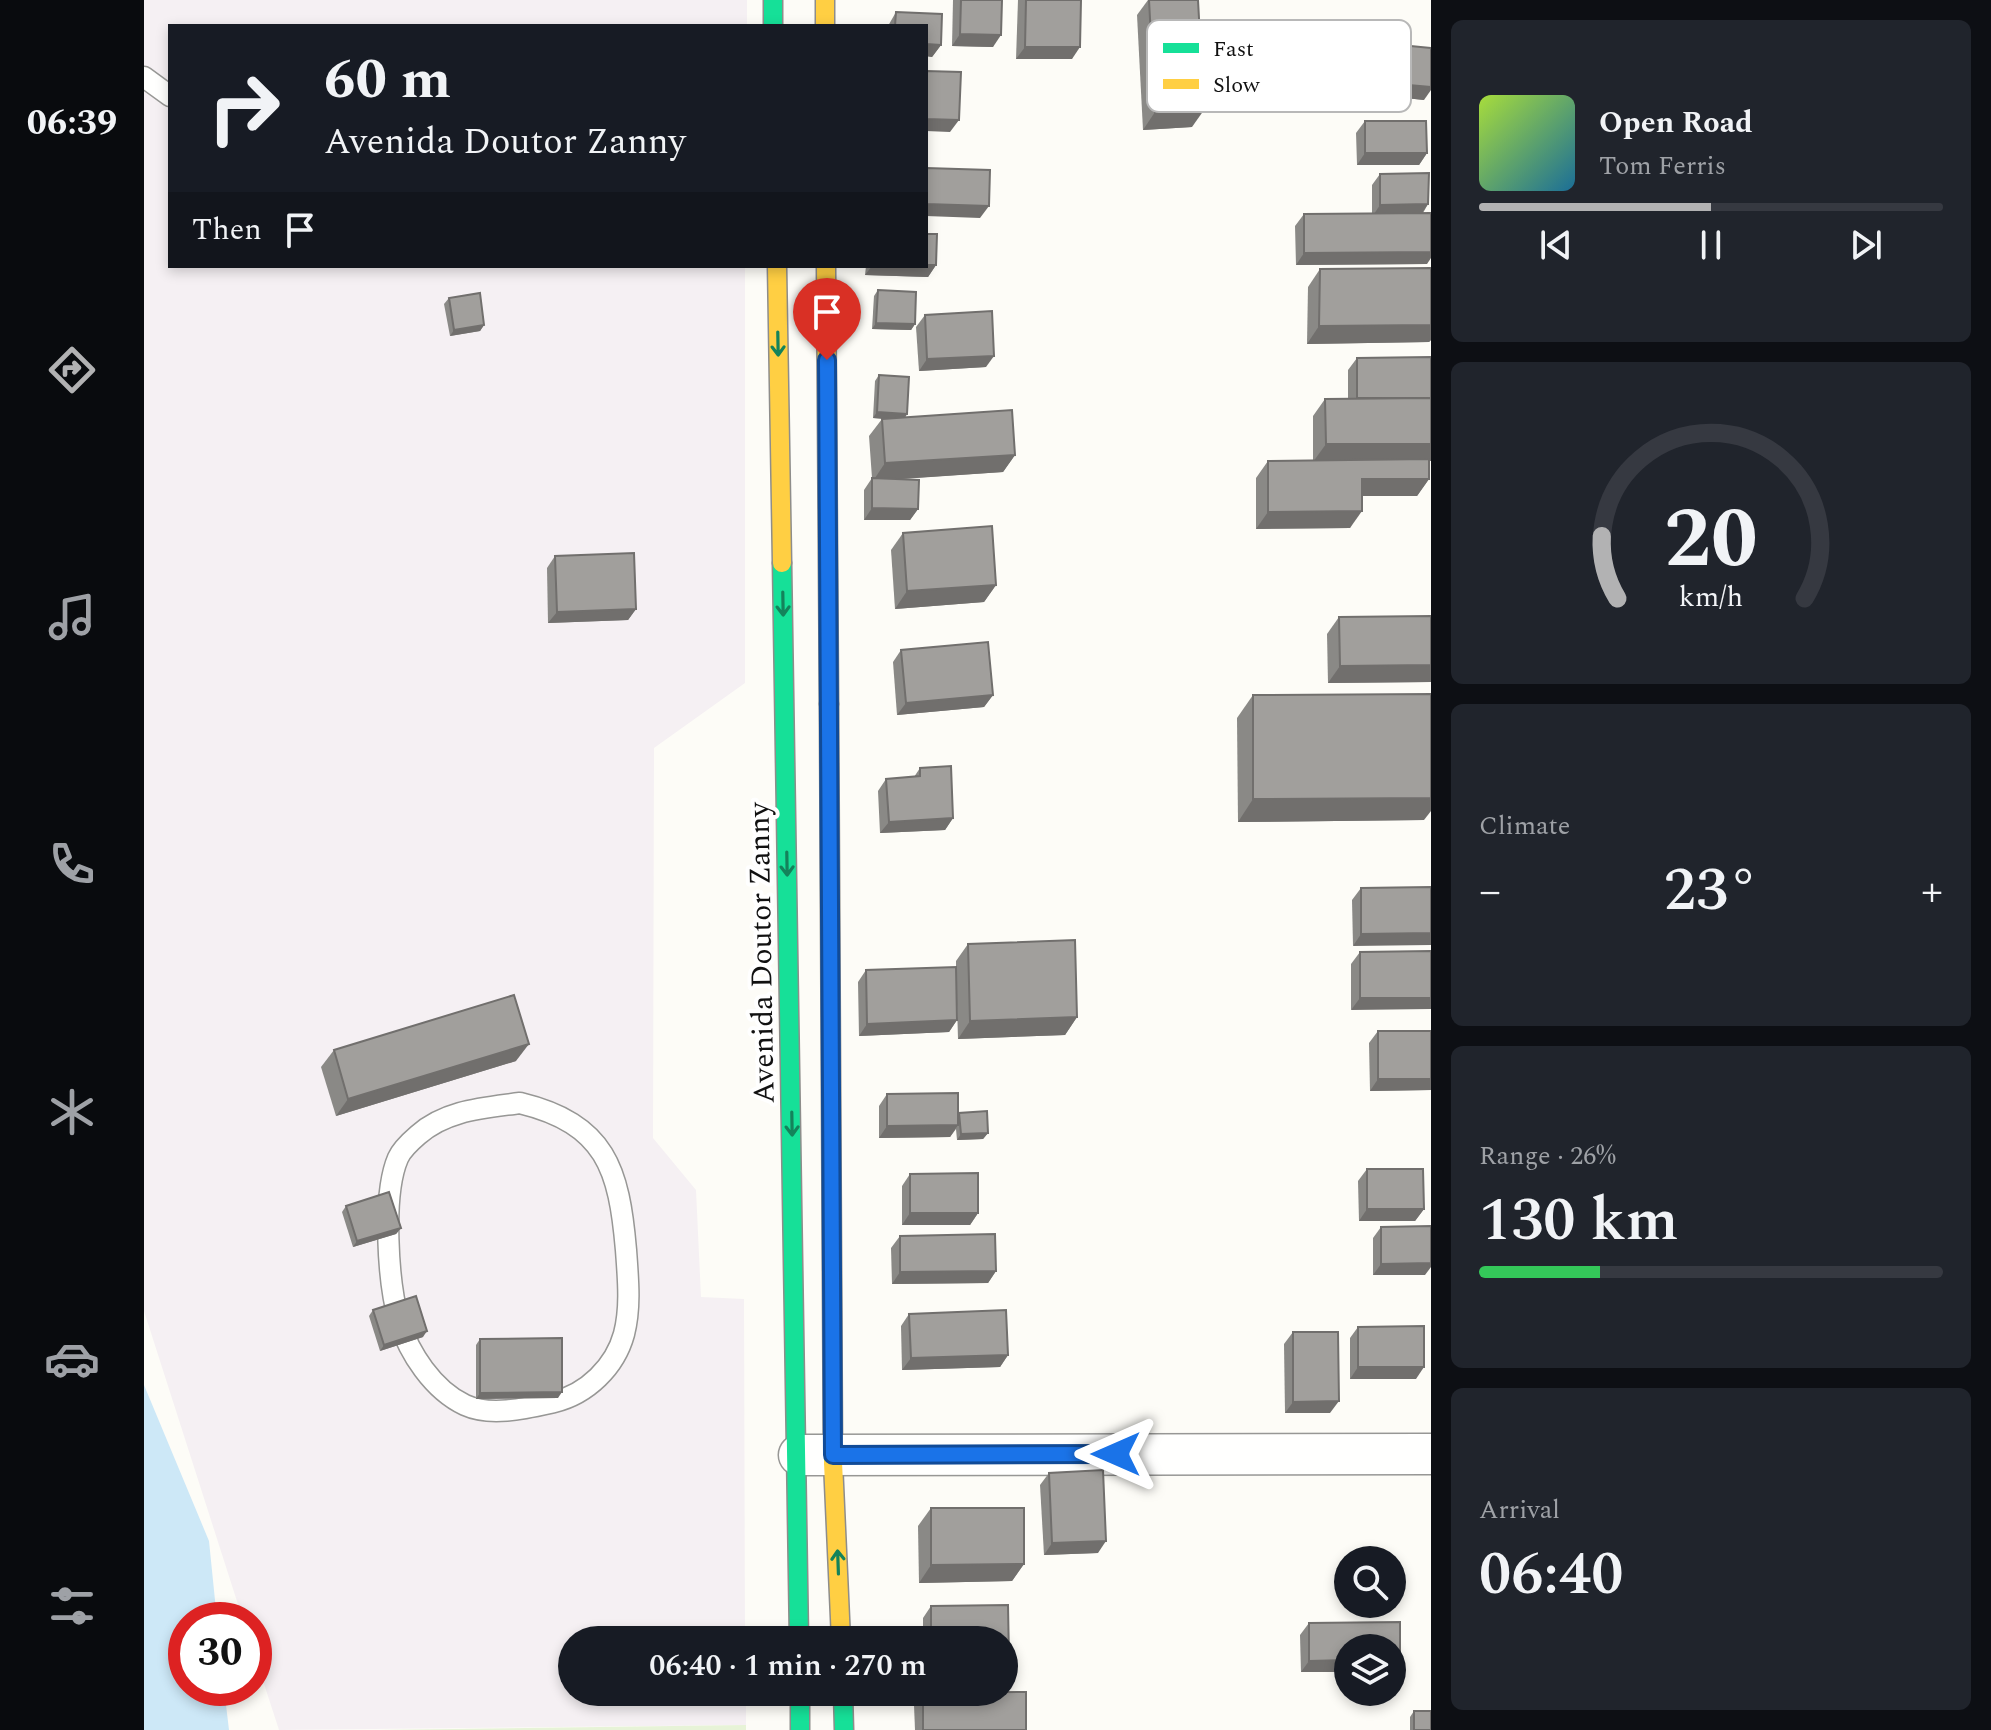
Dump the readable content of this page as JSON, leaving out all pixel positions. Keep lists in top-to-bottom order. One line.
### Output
{"streets":{"street":["Avenida Doutor Zanny"]},"legend":["Fast","Slow"],"page":{"tabs":"06:39","turn":["60 m","Avenida Doutor Zanny"],"song":["Open Road","Tom Ferris"],"then":"Then","tile":["Climate",["Range · 26%","130 km"],["Arrival","06:40"]],"heat":["−","23°","+"],"limit":"30","trip":"06:40 · 1 min · 270 m","gauge":["20","km/h"]}}
